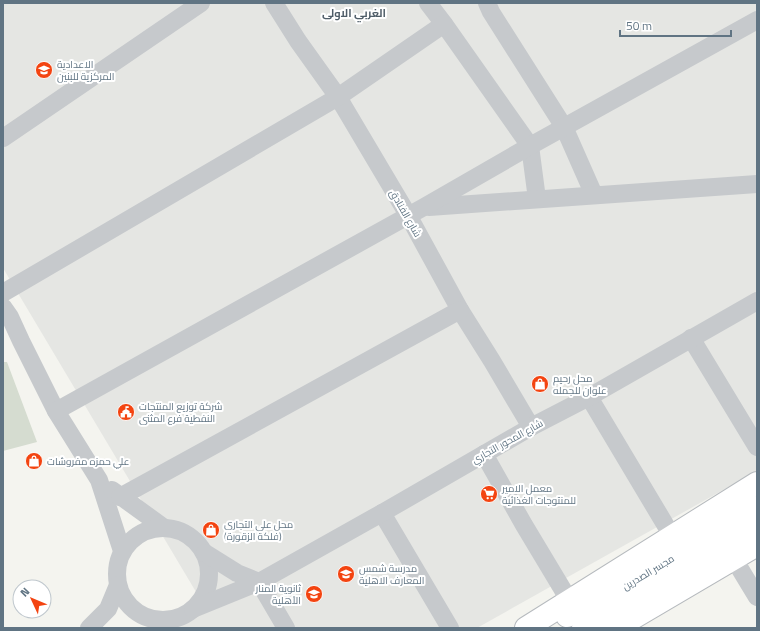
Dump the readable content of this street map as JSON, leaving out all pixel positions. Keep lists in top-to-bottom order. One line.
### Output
{"streets":{"main road":["مجسر الصدرين"],"street":["شارع الفنادق","شارع المحور التجاري"]},"crossings":[["شارع الفنادق","شارع المحور التجاري"]],"districts":["الغربي الاولى"],"places":{"school or university":["الاعدادية المركزية للبنين","مدرسة شمس المعارف الاهلية","ثانوية المنار الأهلية"],"shop":["محل رحيم علوان للجمله","علي حمزه مفروشات","محل علي التجاري (فلكة الزقورة)"],"public building":["شركة توزيع المنتجات النفطية فرع المثنى"],"supermarket":["معمل الامير للمنتوجات الغذائية"]},"scale_bar":"50 m","north":"top left"}
